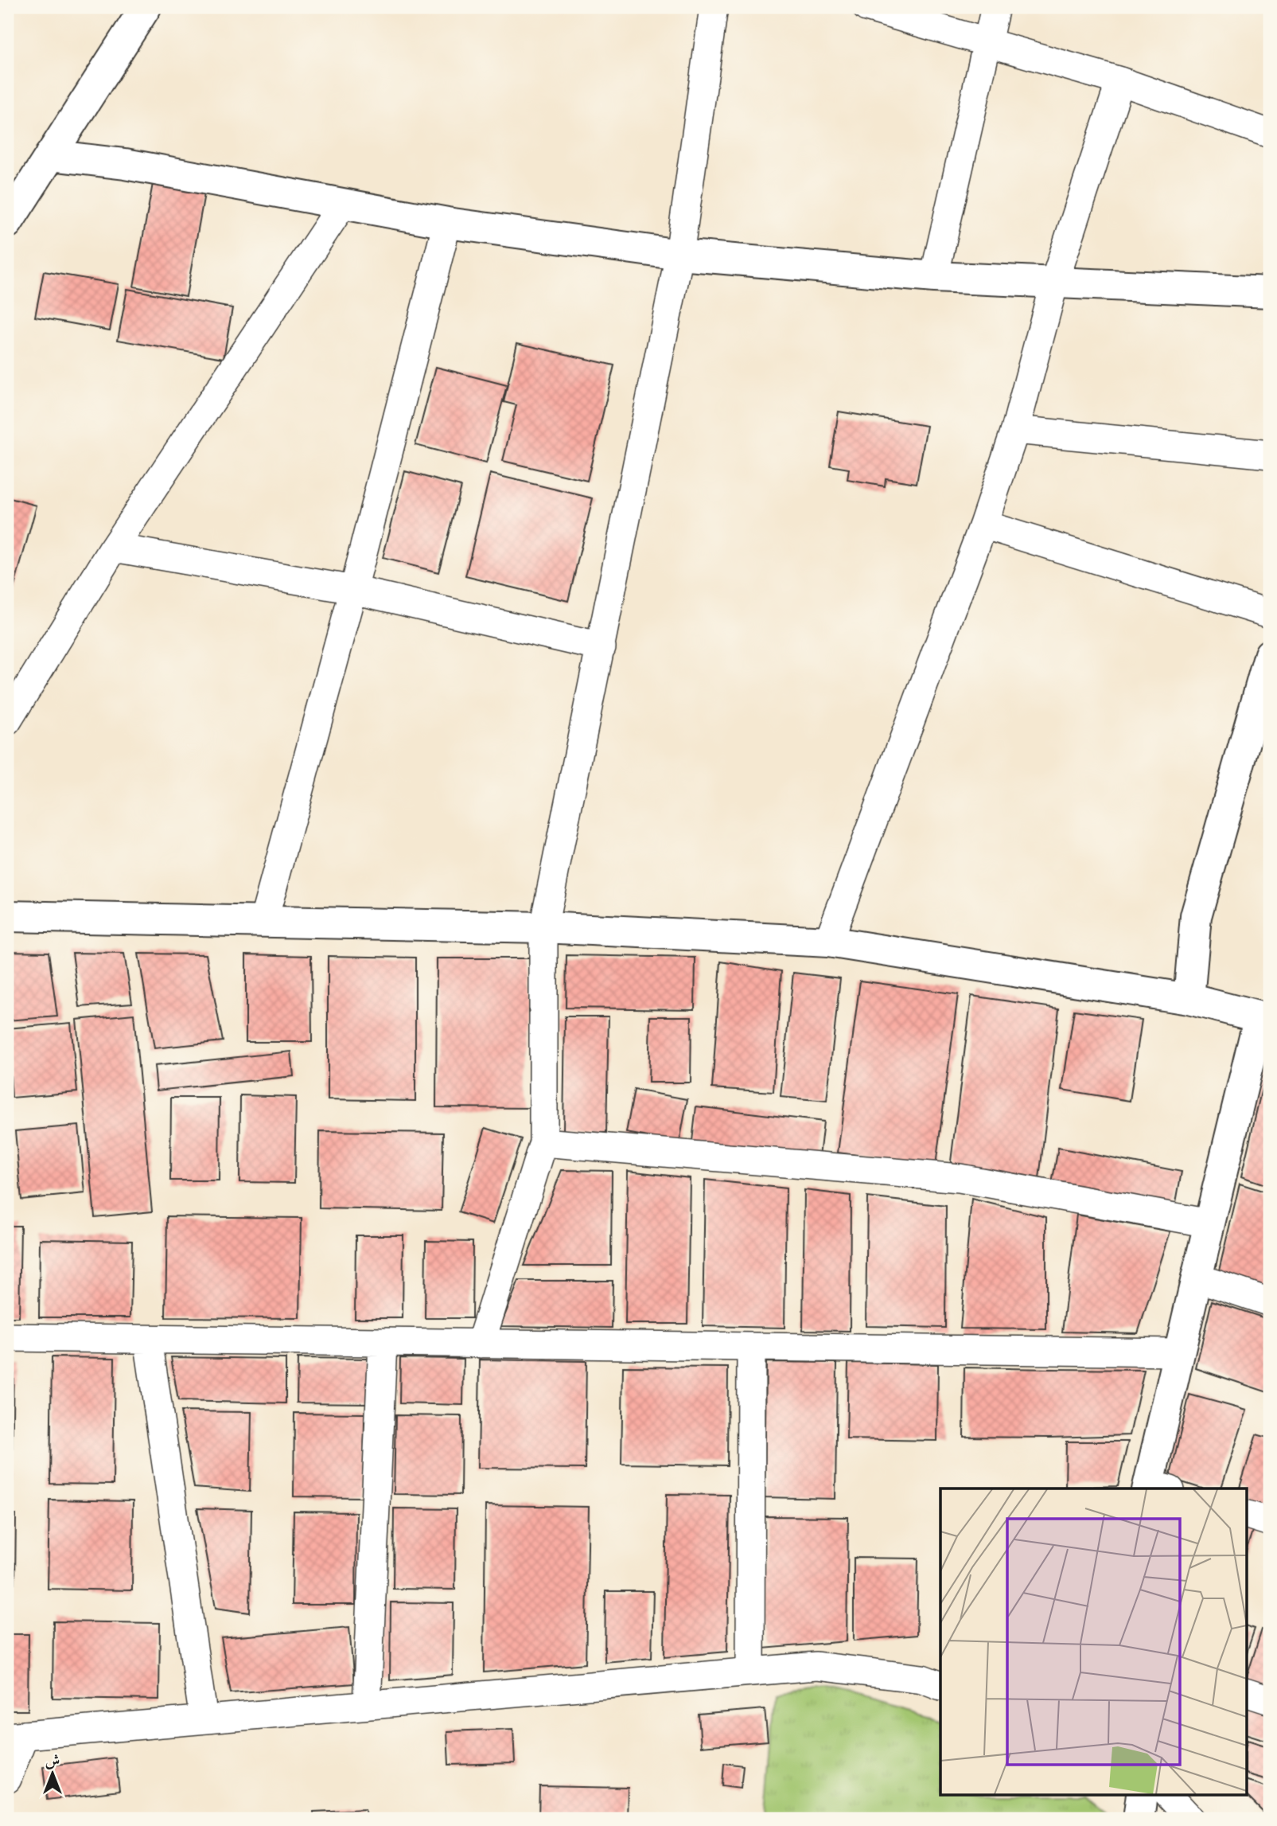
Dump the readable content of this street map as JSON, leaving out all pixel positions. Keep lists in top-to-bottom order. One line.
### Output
{"north":"top"}
